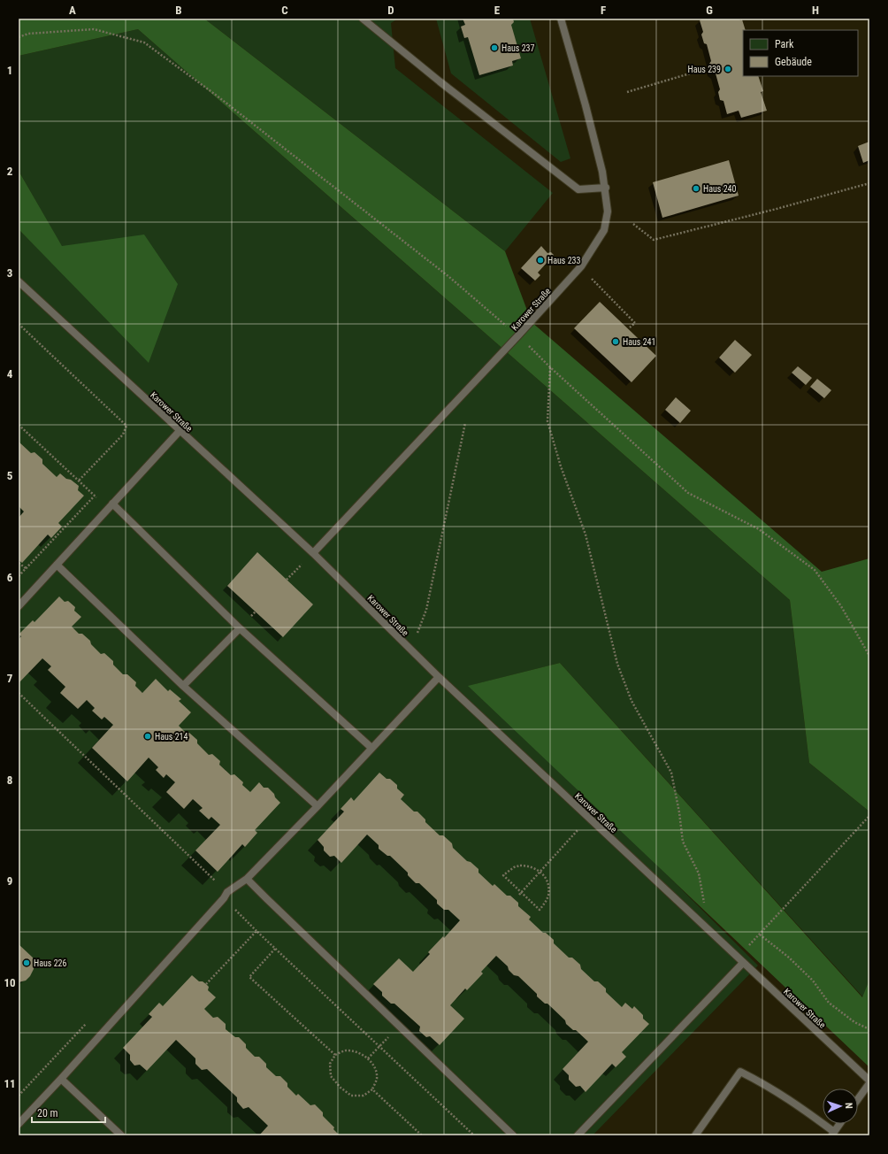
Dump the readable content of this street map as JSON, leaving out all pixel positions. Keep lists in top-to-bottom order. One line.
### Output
{"streets":{"lane":["Karower Straße"]},"places":["Haus 237","Haus 239","Haus 240","Haus 233","Haus 241","Haus 214","Haus 226"],"legend":["Park","Gebäude"],"scale_bar":"20 m","north":"right","grid":{"columns":["A","B","C","D","E","F","G","H"],"rows":["1","2","3","4","5","6","7","8","9","10","11"]}}
